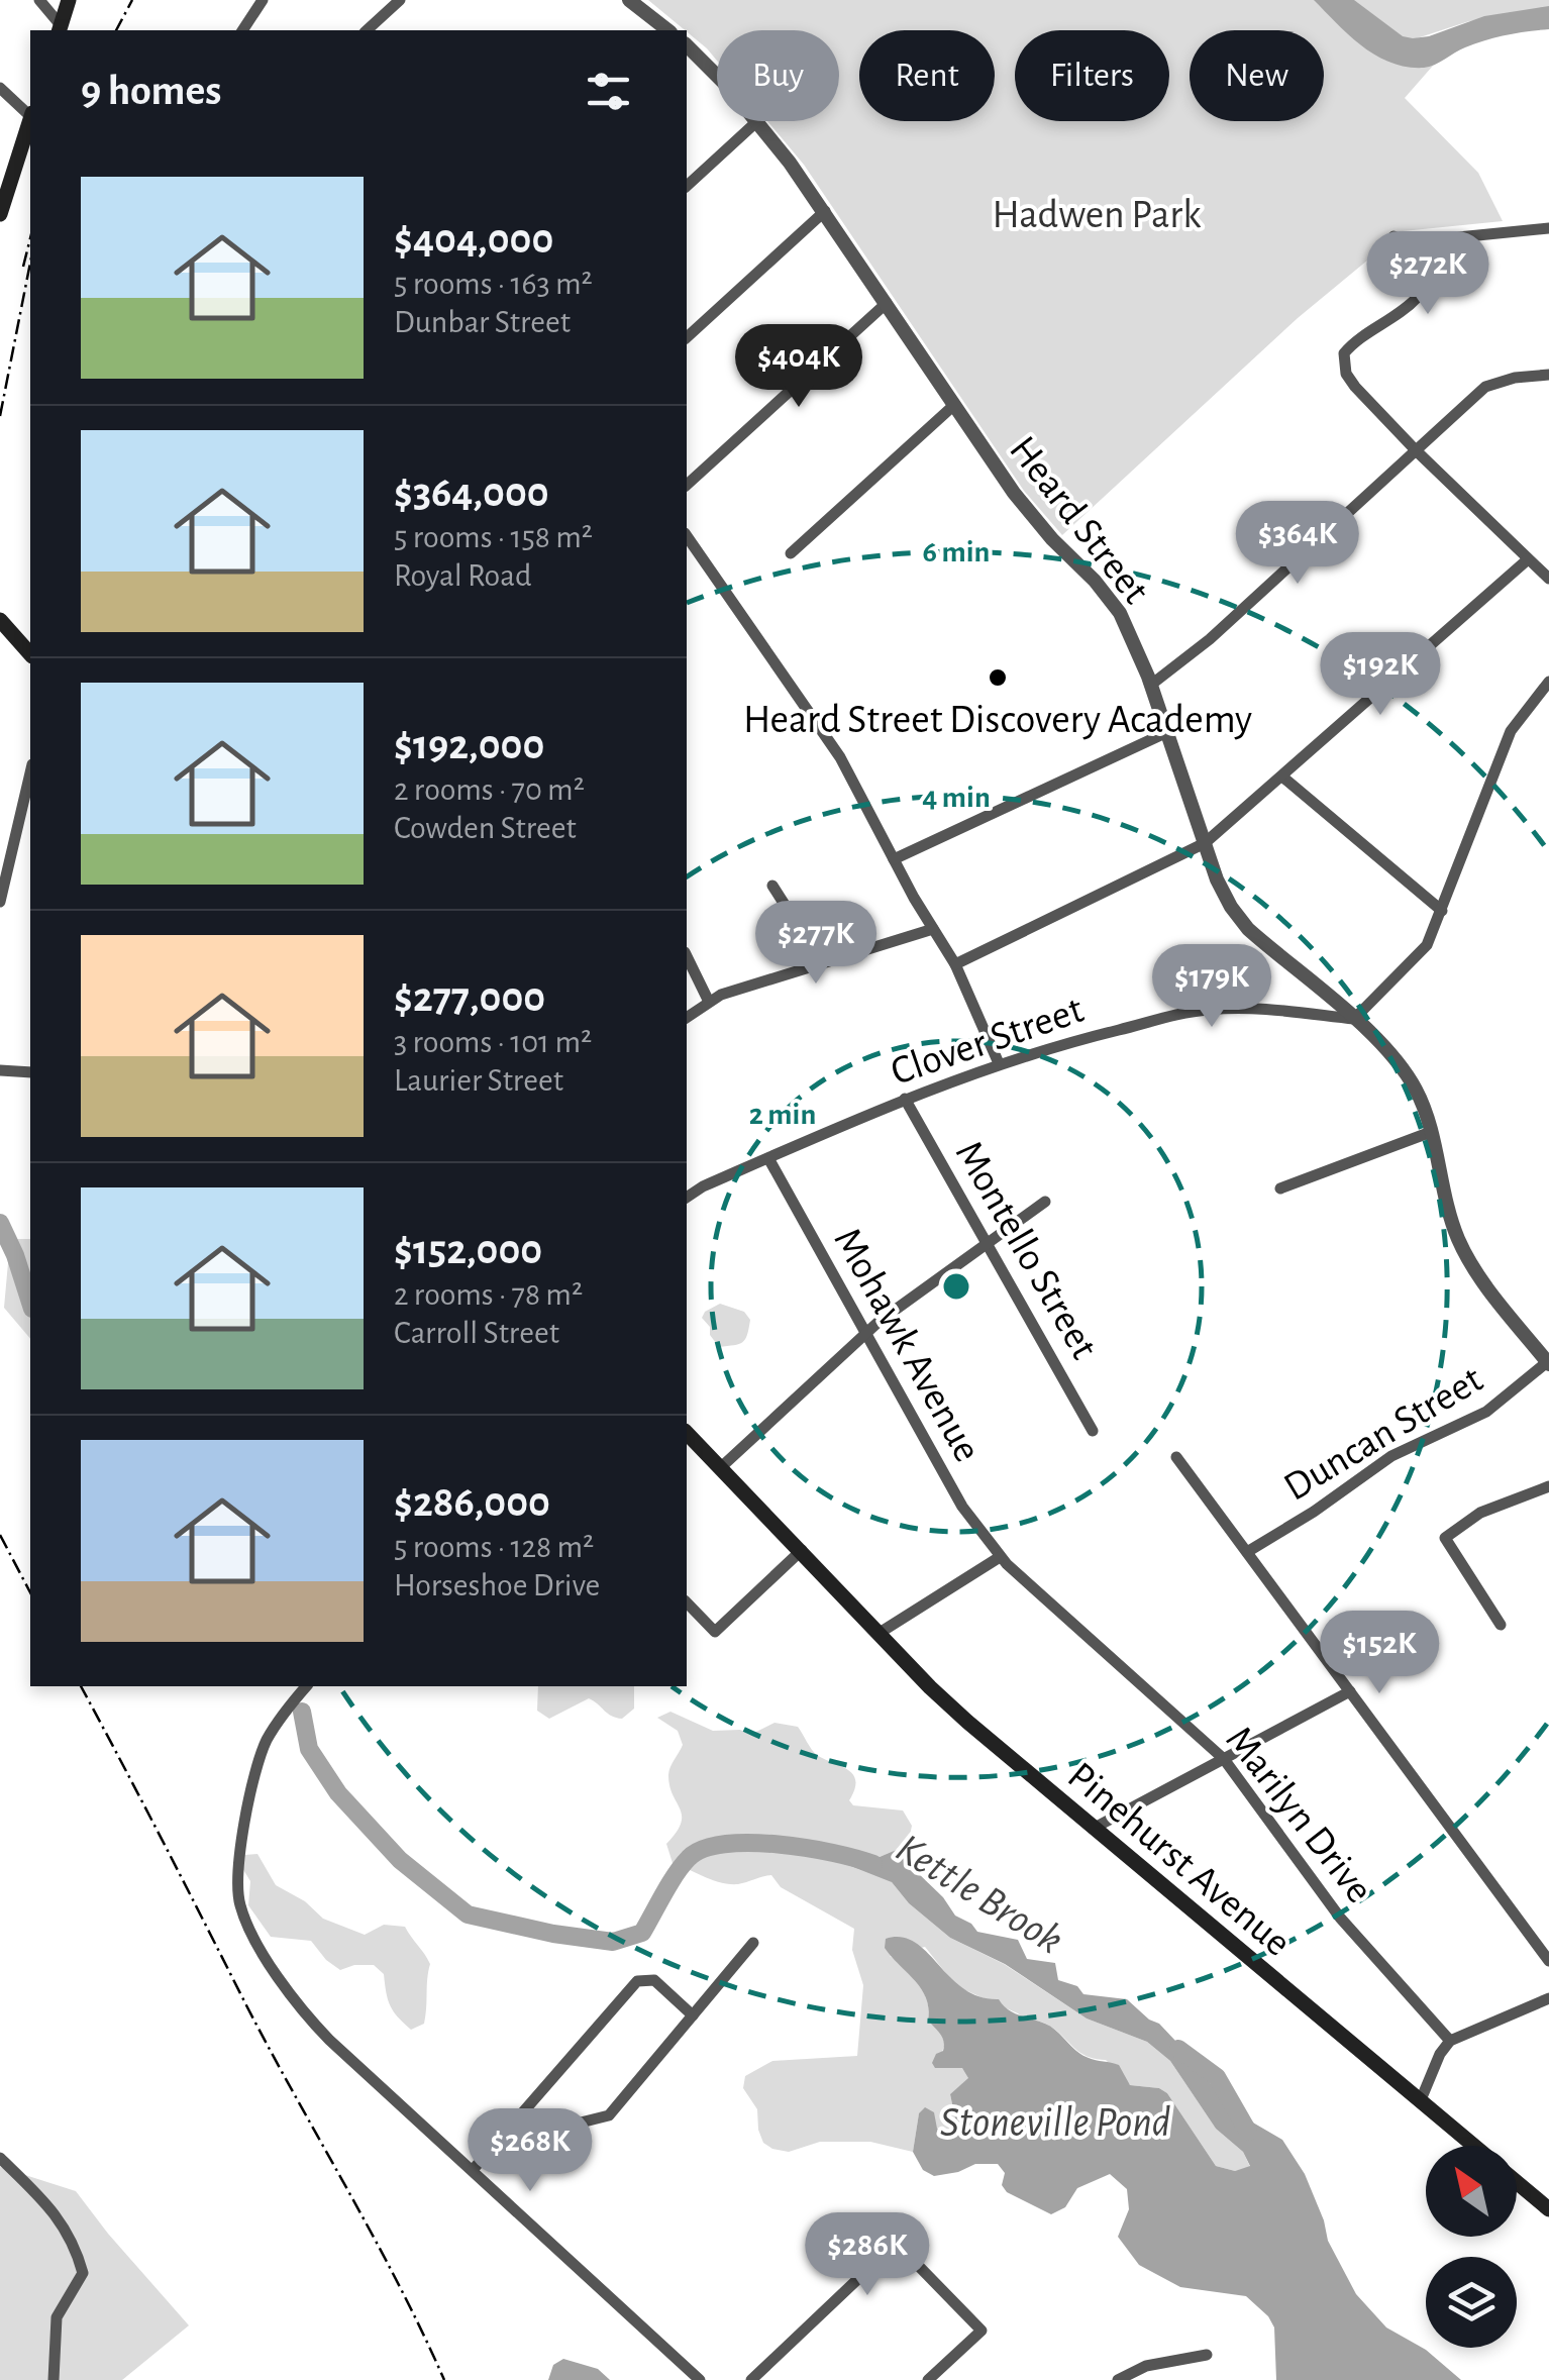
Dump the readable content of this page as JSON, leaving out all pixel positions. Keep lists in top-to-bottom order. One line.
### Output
{"streets":{"main road":["Pinehurst Avenue"],"street":["Heard Street","Clover Street","Montello Street","Mohawk Avenue","Duncan Street","Marilyn Drive"]},"crossings":[["Heard Street","Clover Street"],["Heard Street","Duncan Street"],["Clover Street","Montello Street"],["Clover Street","Mohawk Avenue"],["Mohawk Avenue","Marilyn Drive"]],"water":["Kettle Brook","Stoneville Pond"],"parks":["Hadwen Park"],"places":["Heard Street Discovery Academy"],"north":"top left","page":{"chip":["Buy","Rent","Filters","New"],"heading":"9 homes","list":[{"name":"$404,000","note":"5 rooms · 163 m² · Dunbar Street"},{"name":"$364,000","note":"5 rooms · 158 m² · Royal Road"},{"name":"$192,000","note":"2 rooms · 70 m² · Cowden Street"},{"name":"$277,000","note":"3 rooms · 101 m² · Laurier Street"},{"name":"$152,000","note":"2 rooms · 78 m² · Carroll Street"},{"name":"$286,000","note":"5 rooms · 128 m² · Horseshoe Drive"}],"price":["$272K","$404K","$364K","$192K","$277K","$179K","$152K","$268K","$286K"]},"rings":["6 min","4 min","2 min"]}
